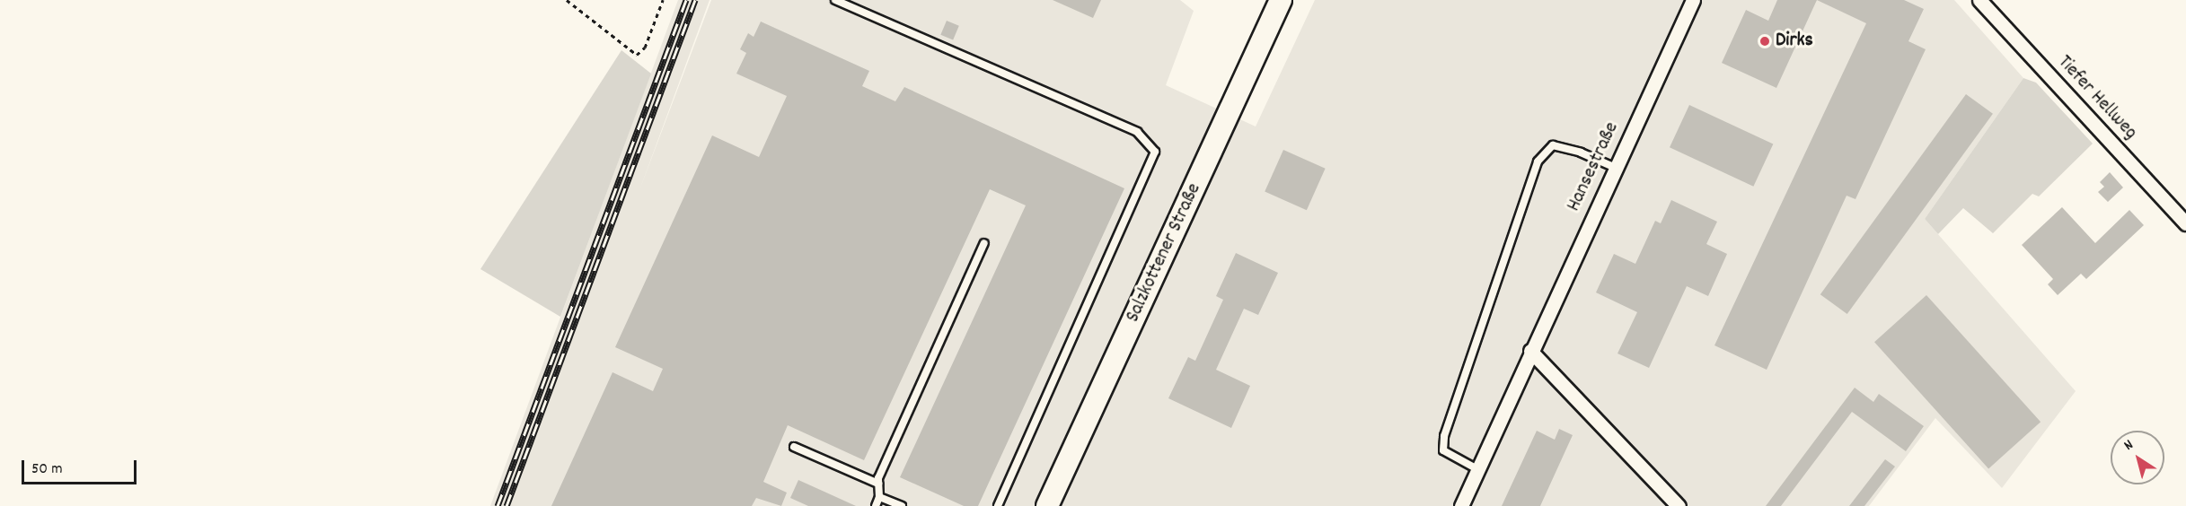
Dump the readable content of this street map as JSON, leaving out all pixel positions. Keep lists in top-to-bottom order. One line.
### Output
{"streets":{"main road":["Salzkottener Straße"],"street":["Tiefer Hellweg","Hansestraße"]},"places":["Dirks"],"scale_bar":"50 m","north":"top left"}
